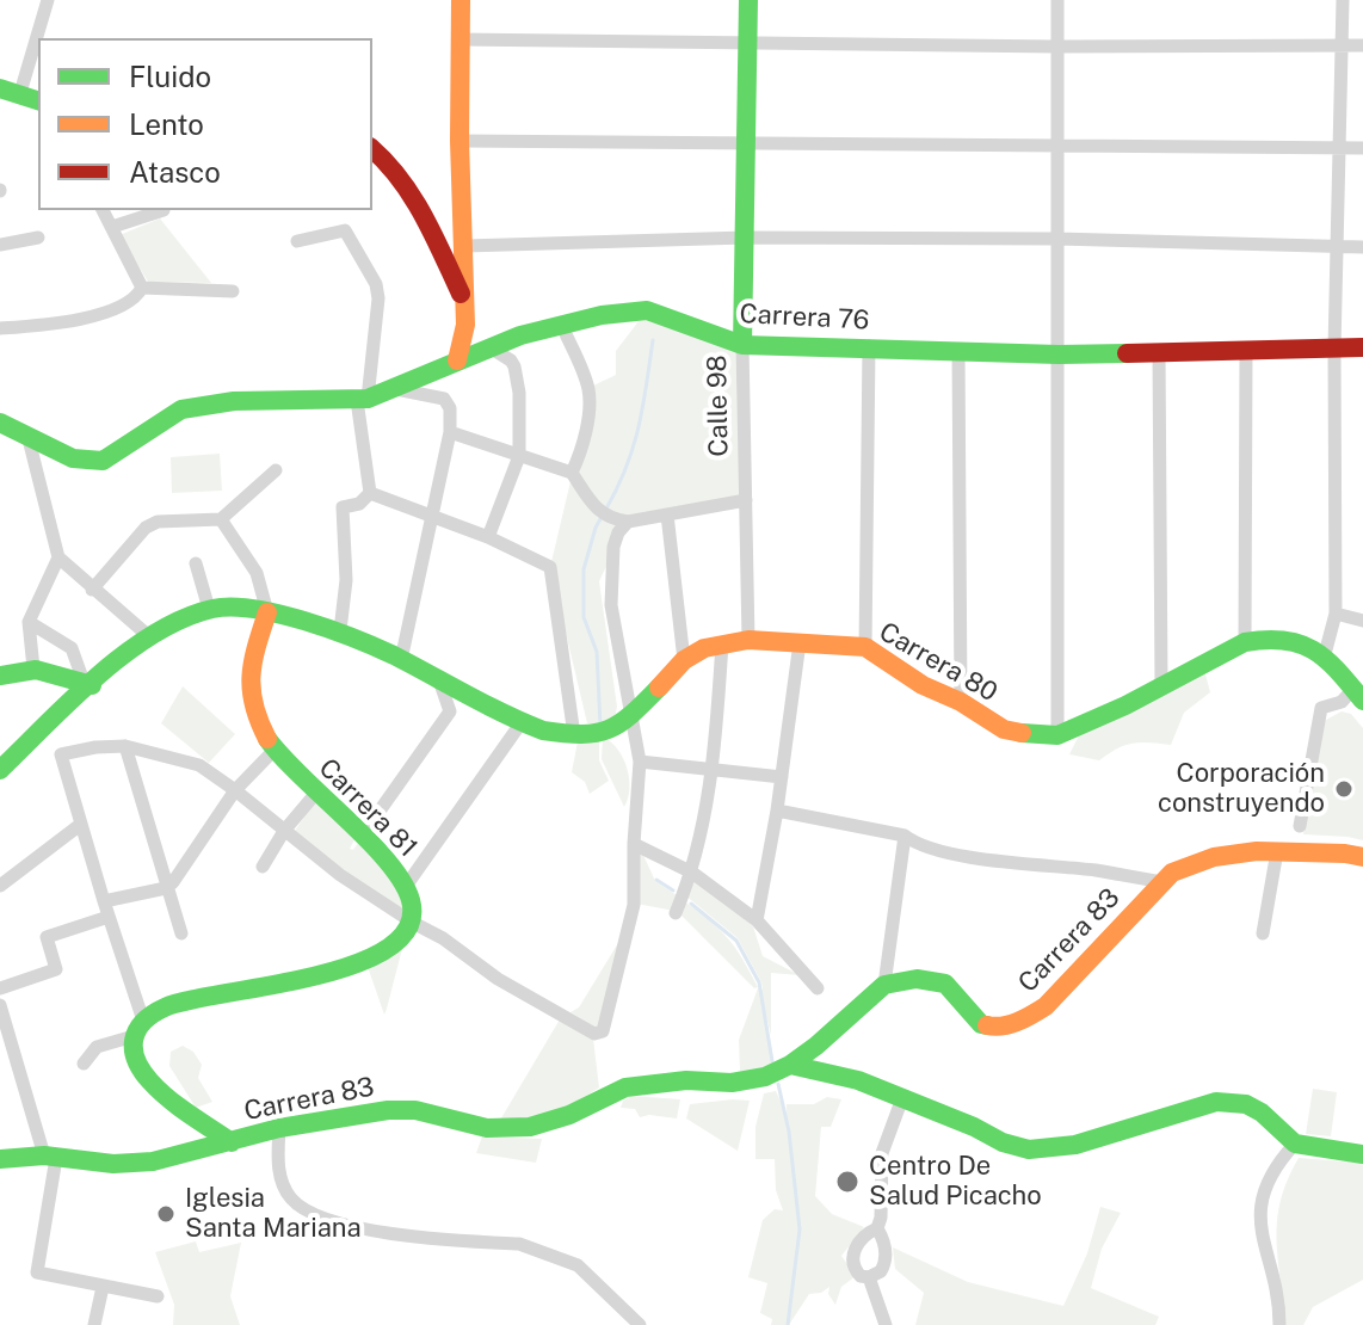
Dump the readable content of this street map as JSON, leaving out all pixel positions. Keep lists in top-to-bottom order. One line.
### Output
{"streets":{"street":["Carrera 76","Calle 98","Carrera 80","Carrera 81","Carrera 83"]},"crossings":[["Carrera 76","Calle 98"],["Calle 98","Carrera 80"],["Carrera 80","Carrera 81"]],"places":["Corporación construyendo","Centro De Salud Picacho","Iglesia Santa Mariana"],"legend":["Fluido","Lento","Atasco"]}
